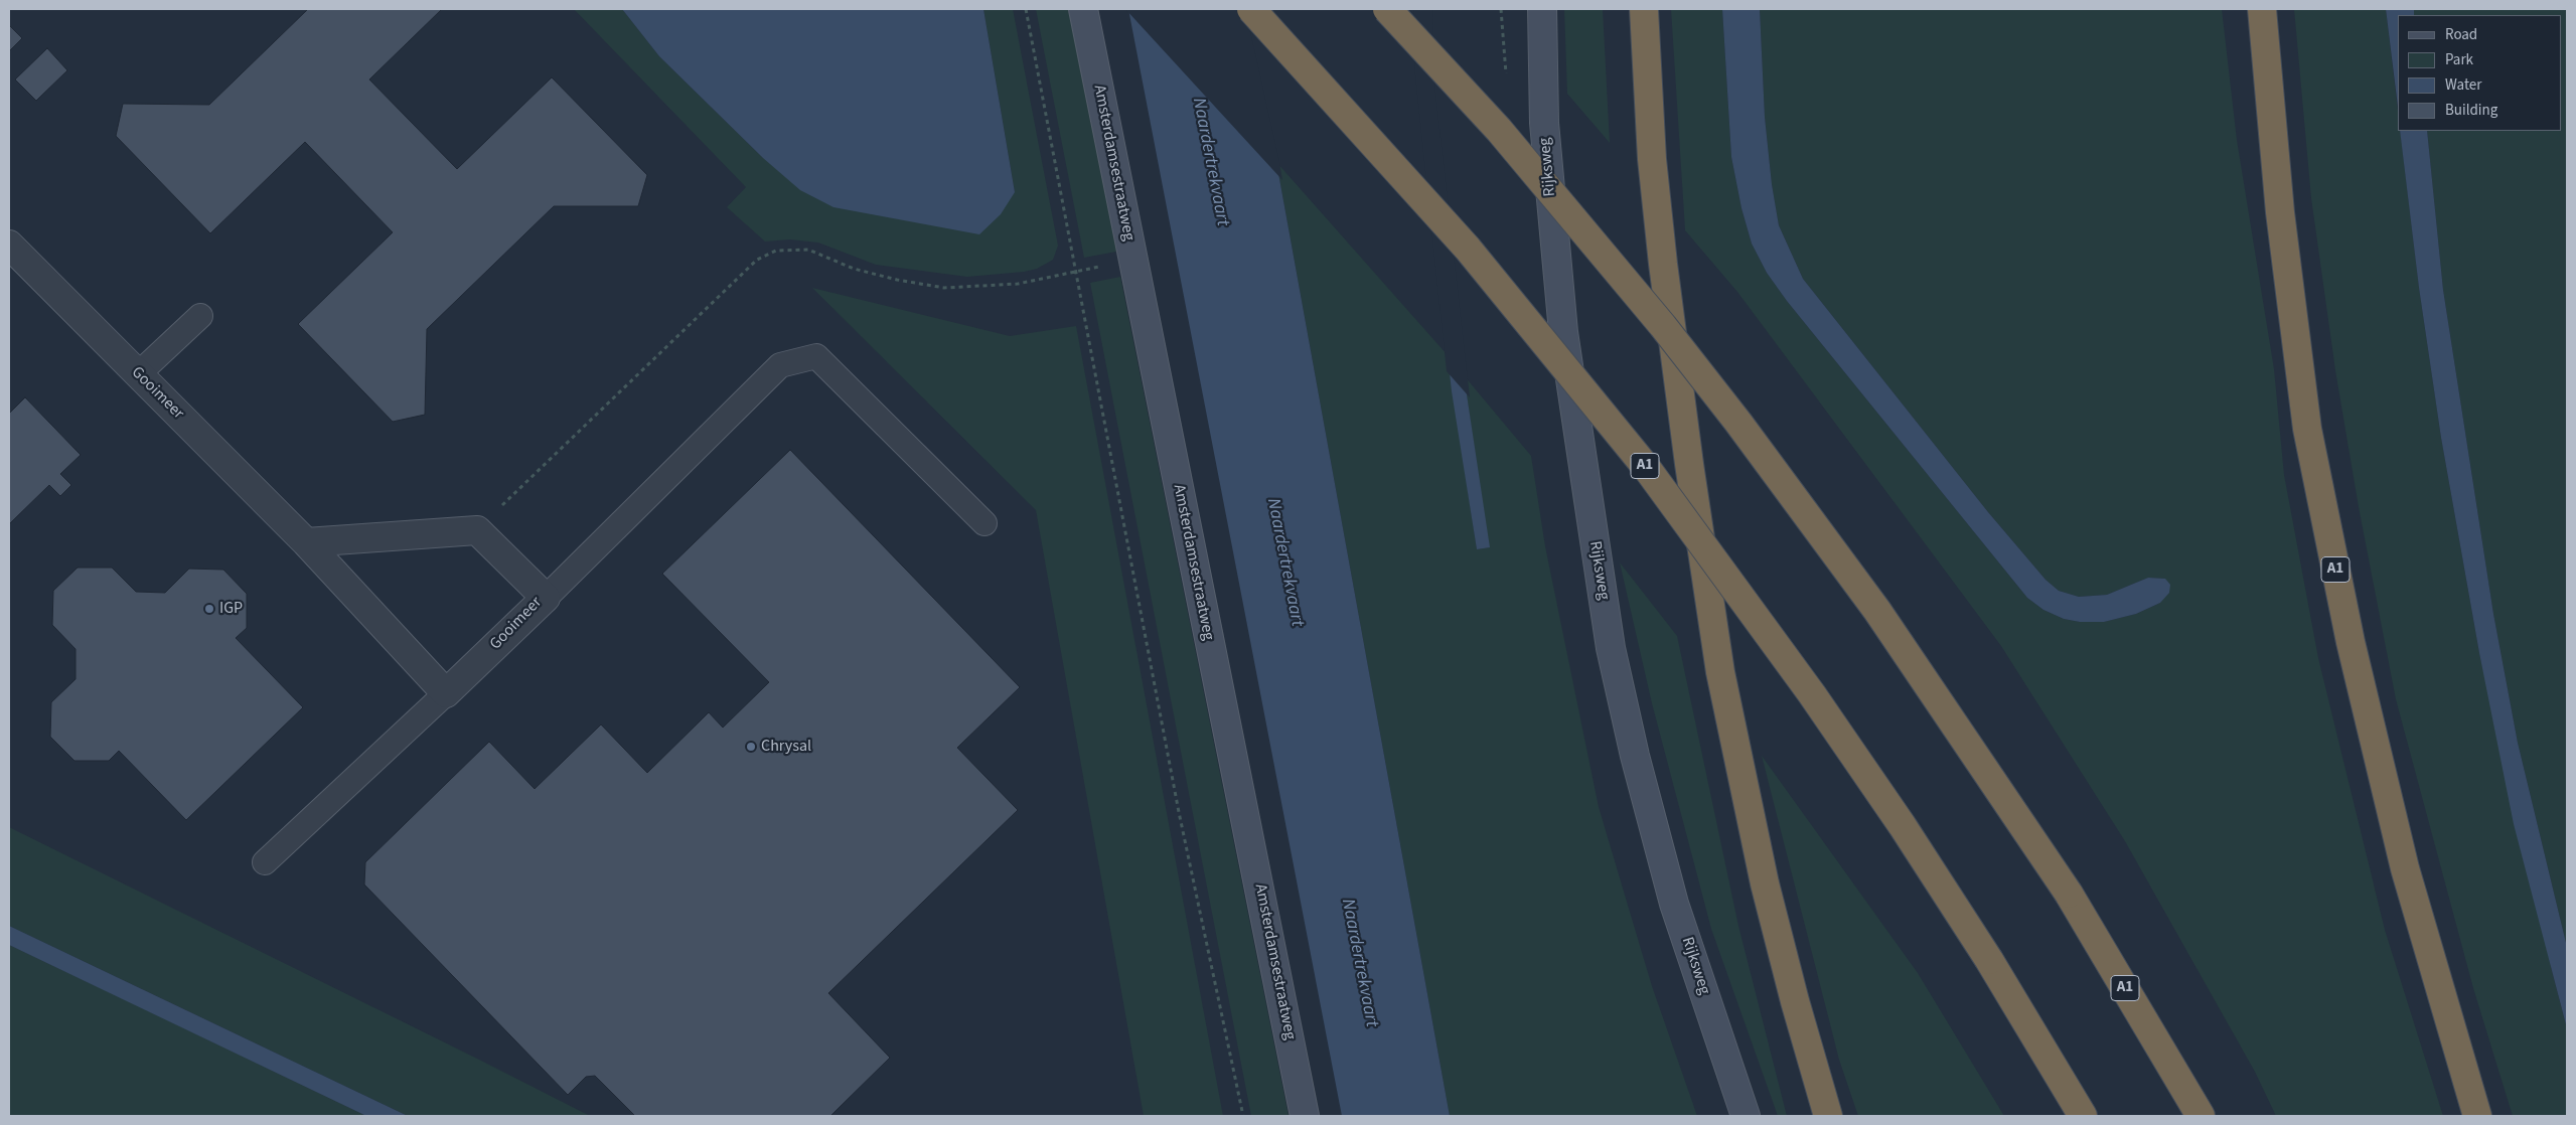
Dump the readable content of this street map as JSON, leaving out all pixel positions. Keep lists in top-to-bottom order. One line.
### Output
{"streets":{"highway":["A1"],"street":["Amsterdamsestraatweg","Rijksweg","Gooimeer"]},"water":["Naardertrekvaart"],"places":["IGP","Chrysal"],"legend":["Road","Park","Water","Building"]}
